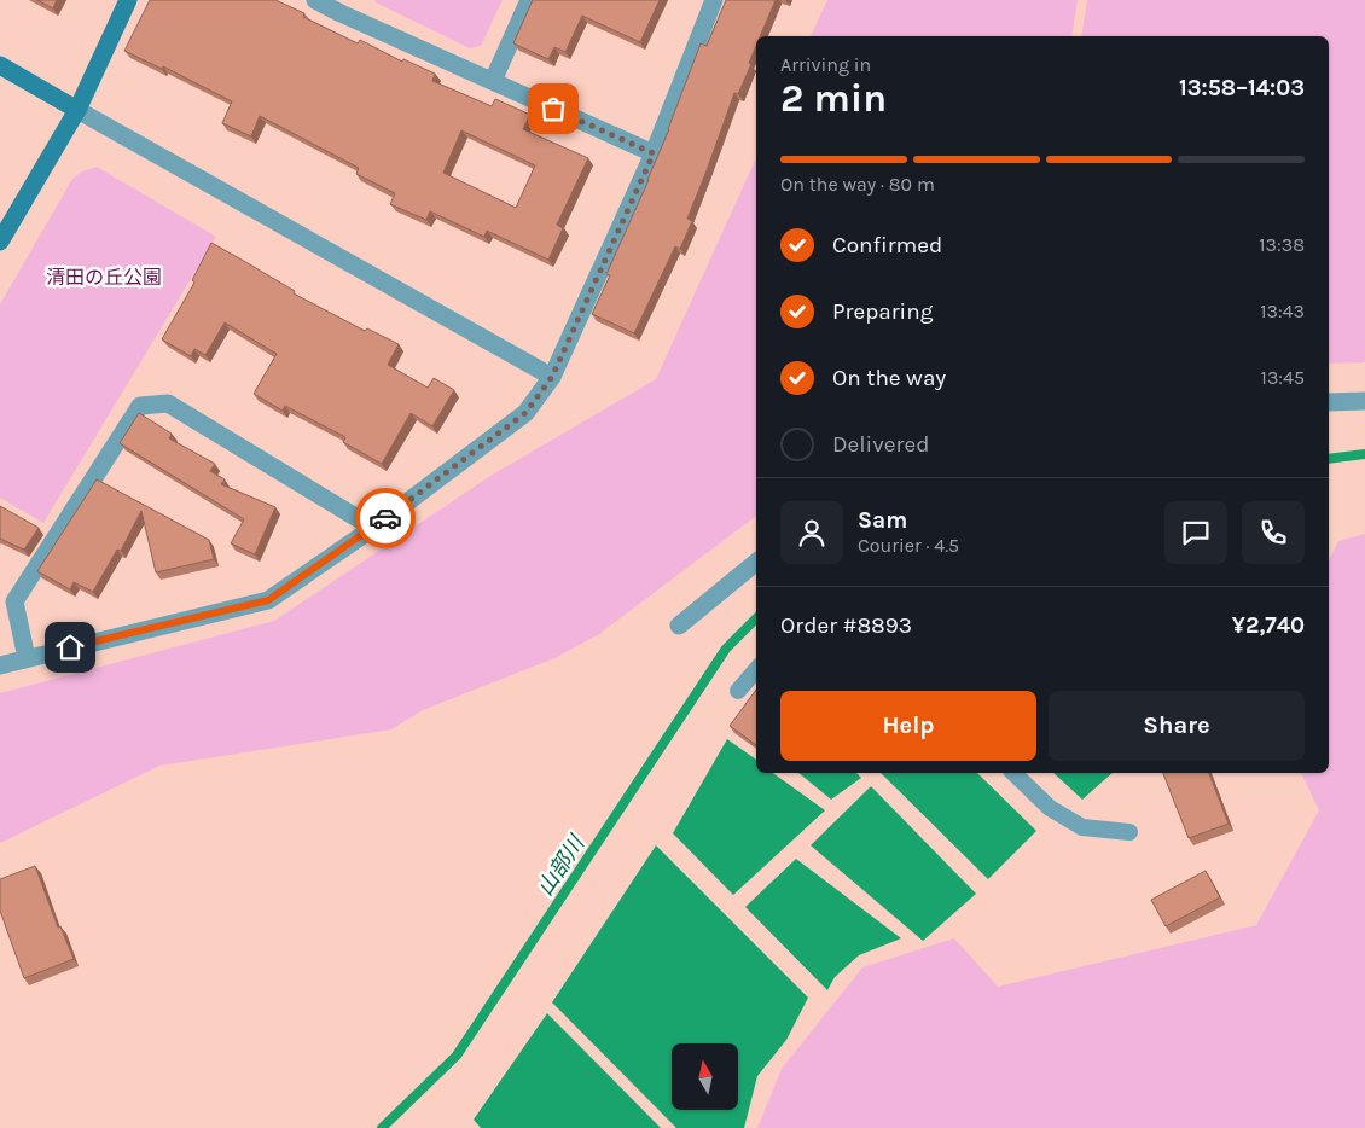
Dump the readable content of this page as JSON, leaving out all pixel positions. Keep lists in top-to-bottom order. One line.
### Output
{"water":["山部川"],"parks":["清田の丘公園"],"north":"top","page":{"heading":["2 min","Arriving in","13:58–14:03"],"panel":["Sam","Courier · 4.5","Order #8893","¥2,740"],"bar":"On the way · 80 m","list":[["Confirmed","13:38"],["Preparing","13:43"],["On the way","13:45"],"Delivered"],"buttons":["Help","Share"]}}
